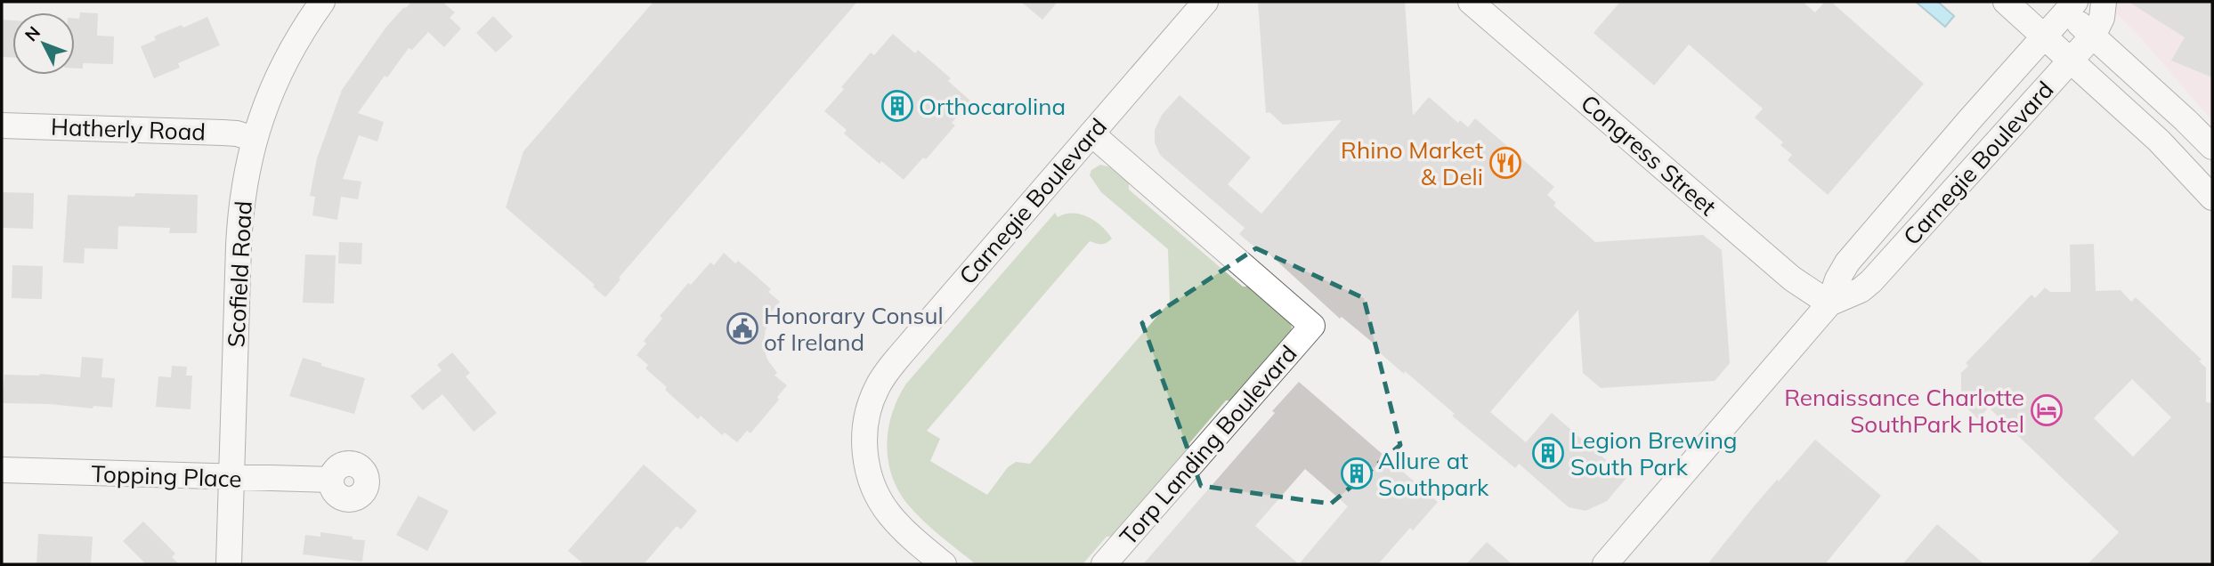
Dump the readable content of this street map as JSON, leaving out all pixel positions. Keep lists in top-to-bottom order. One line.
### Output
{"streets":{"street":["Hatherly Road","Congress Street","Carnegie Boulevard","Scofield Road","Torp Landing Boulevard","Topping Place"]},"crossings":[["Hatherly Road","Scofield Road"],["Congress Street","Carnegie Boulevard"],["Carnegie Boulevard","Torp Landing Boulevard"],["Scofield Road","Topping Place"]],"places":{"building":["Orthocarolina","Legion Brewing South Park","Allure at Southpark"],"restaurant":["Rhino Market & Deli"],"public building":["Honorary Consul of Ireland"],"hotel":["Renaissance Charlotte SouthPark Hotel"]},"north":"top left"}
